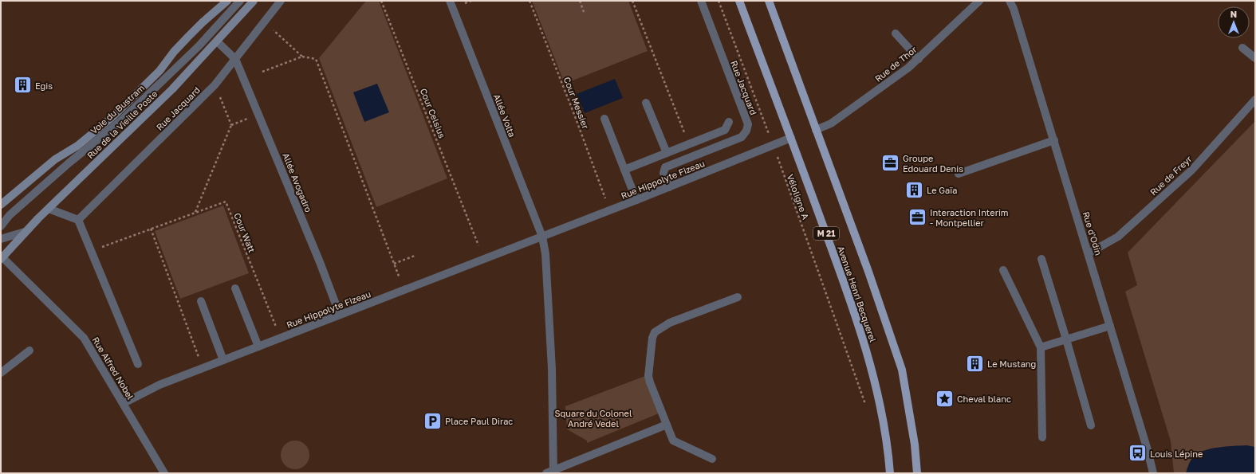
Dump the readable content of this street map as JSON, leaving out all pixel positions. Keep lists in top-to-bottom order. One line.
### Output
{"streets":{"main road":["Rue de la Vieille Poste","M 21","Avenue Henri Becquerel"],"street":["Rue de Thor","Rue Jacquard","Voie du Bustram","Allée Volta","Rue de Freyr","Rue Hippolyte Fizeau","Allée Avogadro","Rue d'Odin","Rue Alfred Nobel"],"path":["Cour Messier","Cour Celsius","Véloligne A","Cour Watt"]},"crossings":[["Rue de Thor","Avenue Henri Becquerel"],["Rue Jacquard","Rue Hippolyte Fizeau"],["Rue Jacquard","Allée Avogadro"],["Cour Messier","Rue Hippolyte Fizeau"],["Allée Volta","Rue Hippolyte Fizeau"],["Rue de la Vieille Poste","Rue Alfred Nobel"],["Rue de Freyr","Rue d'Odin"],["Rue Hippolyte Fizeau","Allée Avogadro"],["Rue Hippolyte Fizeau","Véloligne A"],["Rue Hippolyte Fizeau","Avenue Henri Becquerel"],["Rue Hippolyte Fizeau","Rue Alfred Nobel"]],"parks":["Square du Colonel André Vedel"],"places":{"building":["Egis","Le Gaïa","Le Mustang"],"office":["Groupe Edouard Denis","Interaction Interim - Montpellier"],"place":["Cheval blanc"],"parking":["Place Paul Dirac"],"bus stop":["Louis Lépine"]},"north":"top"}
